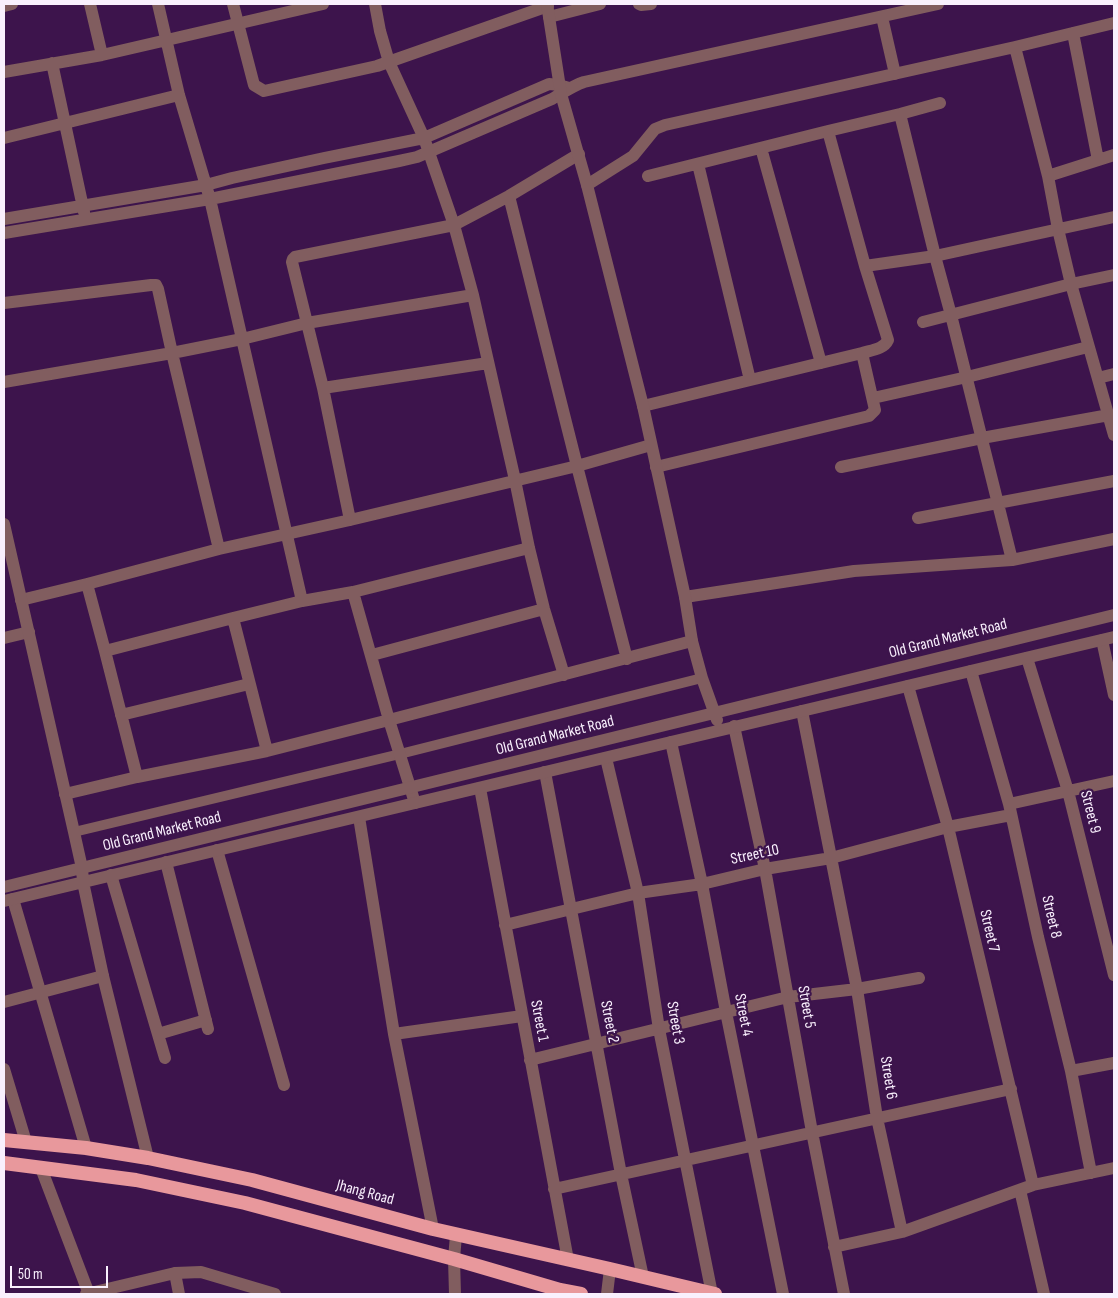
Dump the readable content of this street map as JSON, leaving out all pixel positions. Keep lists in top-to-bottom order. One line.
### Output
{"streets":{"highway":["Jhang Road"],"street":["Old Grand Market Road","Street 9","Street 10","Street 8","Street 7","Street 5","Street 4","Street 1","Street 2","Street 3","Street 6"]},"crossings":[["Old Grand Market Road","Street 9"],["Old Grand Market Road","Street 8"],["Old Grand Market Road","Street 7"],["Old Grand Market Road","Street 5"],["Old Grand Market Road","Street 4"],["Old Grand Market Road","Street 1"],["Old Grand Market Road","Street 2"],["Old Grand Market Road","Street 3"],["Old Grand Market Road","Street 6"],["Street 9","Street 10"],["Street 10","Street 8"],["Street 10","Street 7"],["Street 10","Street 5"],["Street 10","Street 4"],["Street 10","Street 1"],["Street 10","Street 2"],["Street 10","Street 3"],["Street 10","Street 6"],["Street 1","Jhang Road"],["Street 2","Jhang Road"],["Street 3","Jhang Road"]],"scale_bar":"50 m"}
